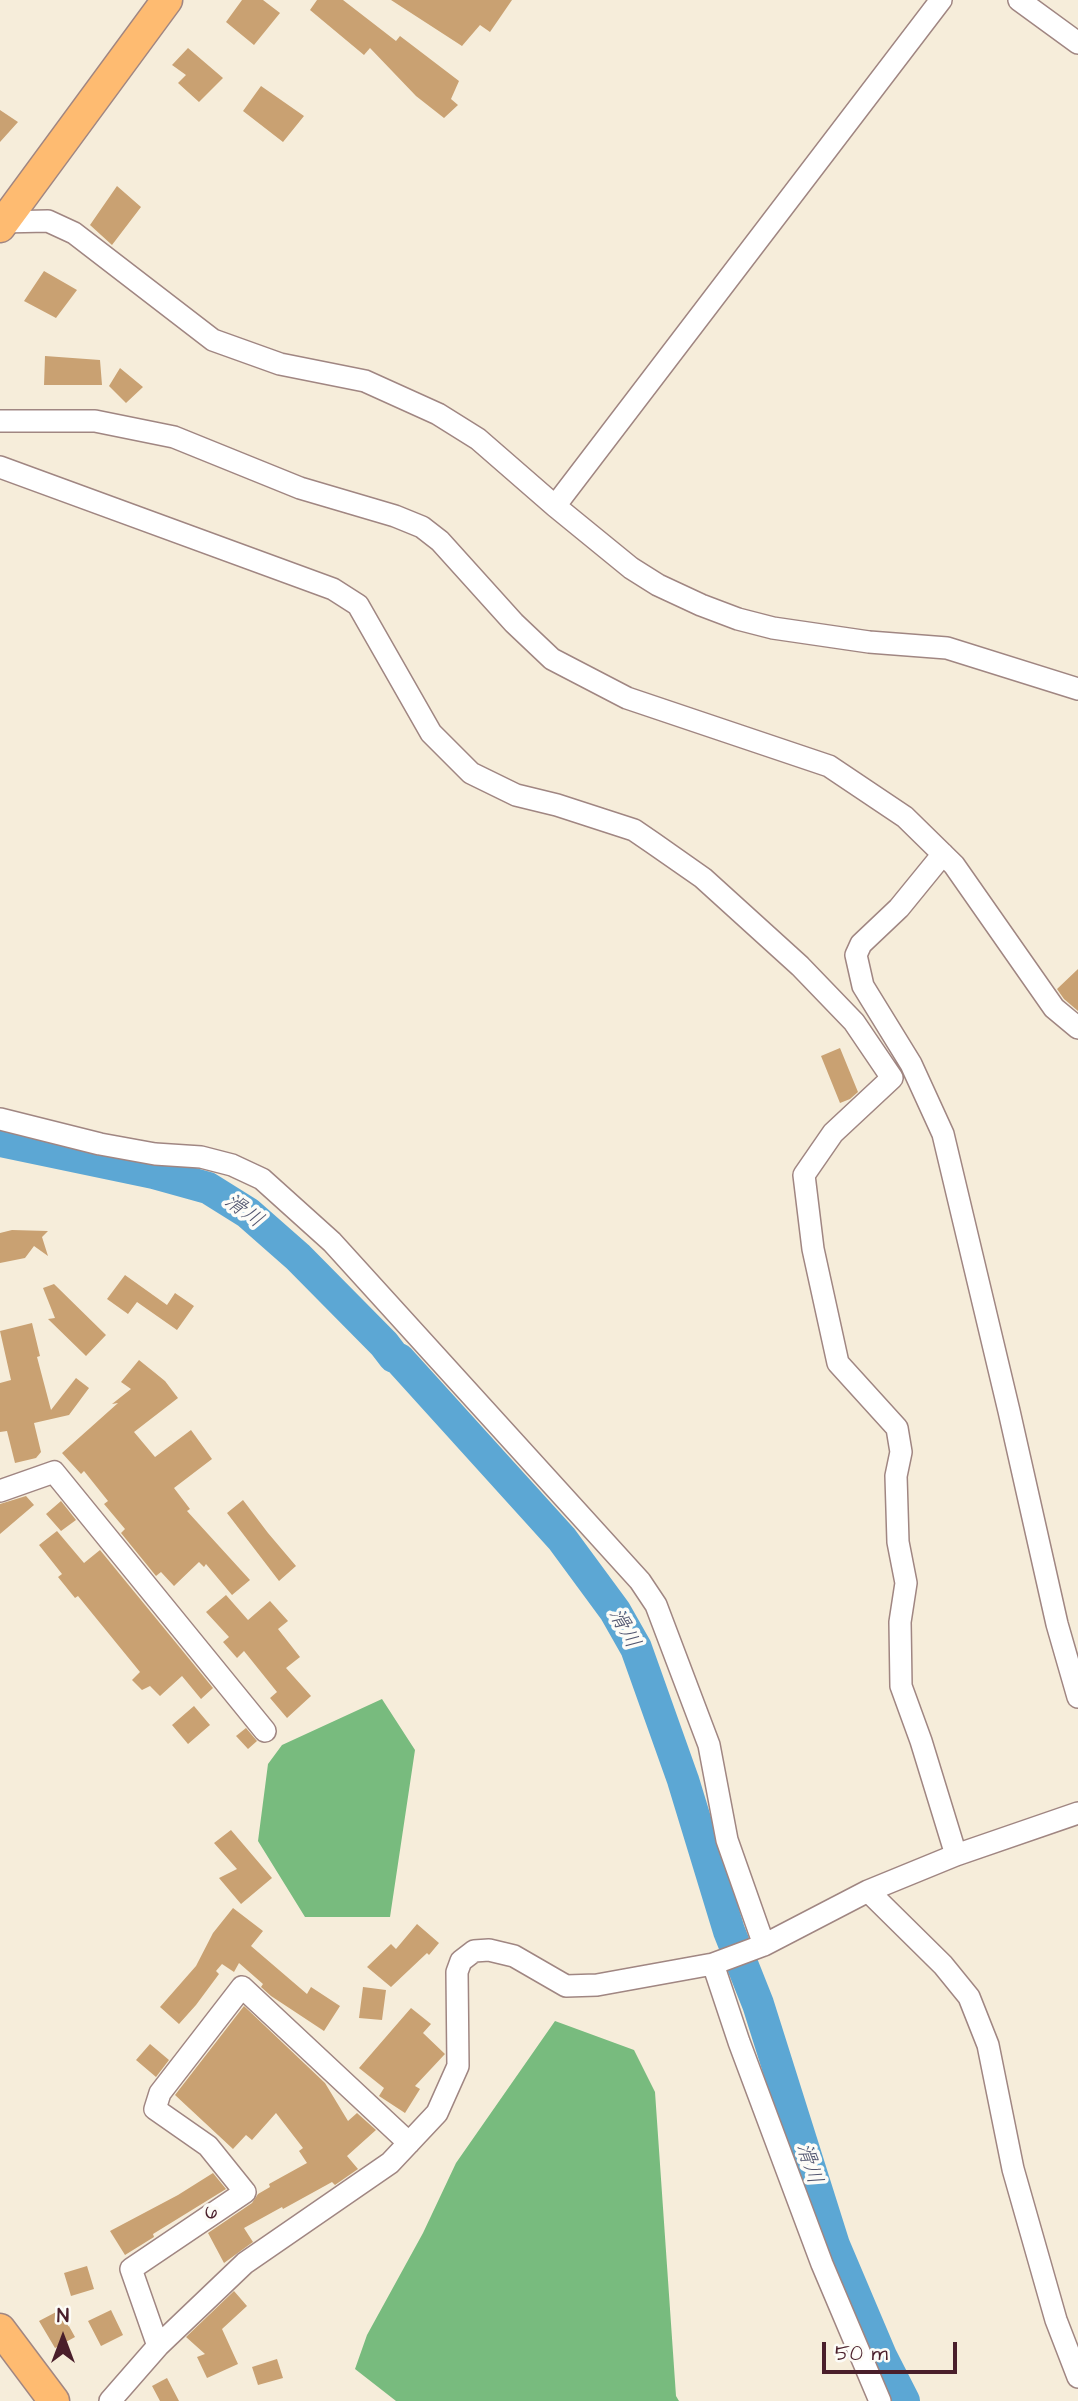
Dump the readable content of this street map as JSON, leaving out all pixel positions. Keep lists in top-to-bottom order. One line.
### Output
{"streets":{"street":["6"]},"water":["滑川"],"scale_bar":"50 m","north":"top"}
